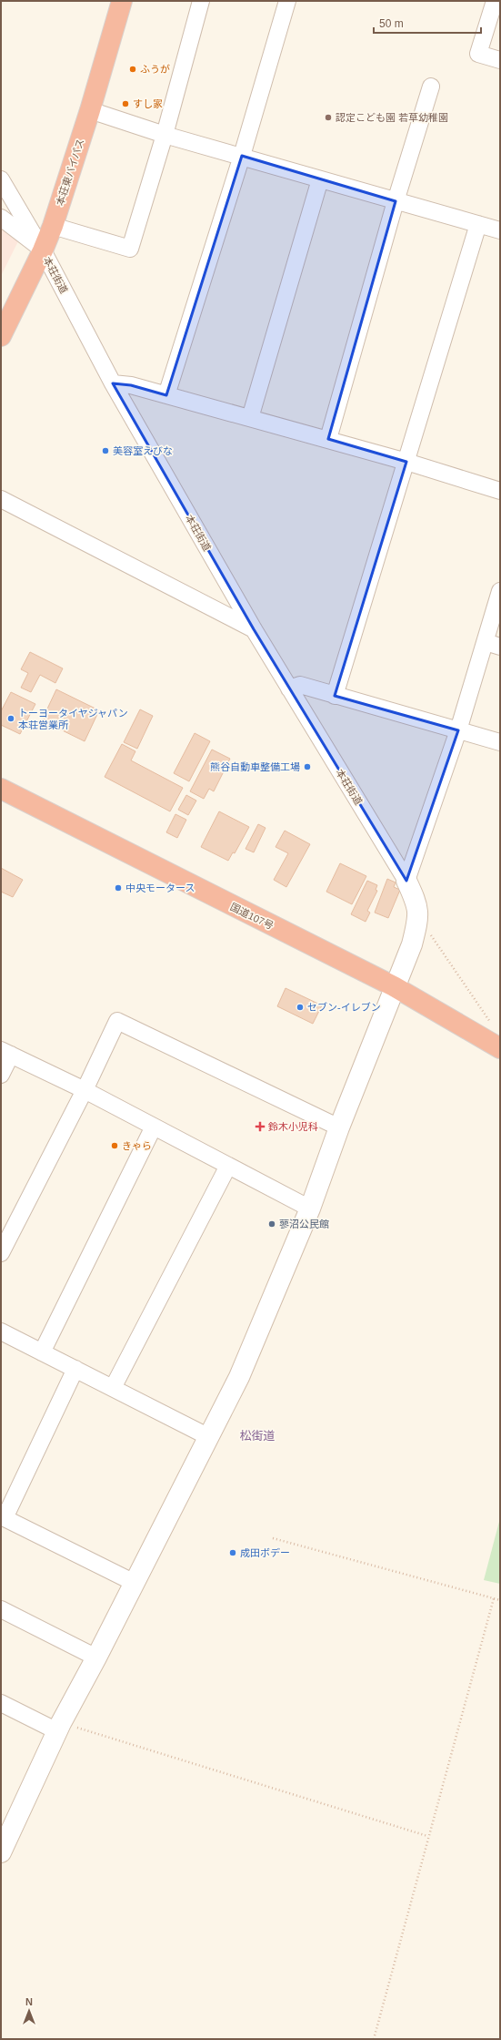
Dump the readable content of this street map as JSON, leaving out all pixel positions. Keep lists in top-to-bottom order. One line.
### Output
{"streets":{"highway":["本荘東バイパス","国道107号"],"street":["本荘街道"]},"crossings":[["本荘東バイパス","本荘街道"]],"districts":["松街道"],"places":{"other":["ふうが","すし家","認定こども園 若草幼稚園","美容室えびな","トーヨータイヤジャパン 本荘営業所","熊谷自動車整備工場","中央モータース","セブン-イレブン","きゃら","蓼沼公民館","成田ボデー"],"health":["鈴木小児科"]},"scale_bar":"50 m","north":"top"}
